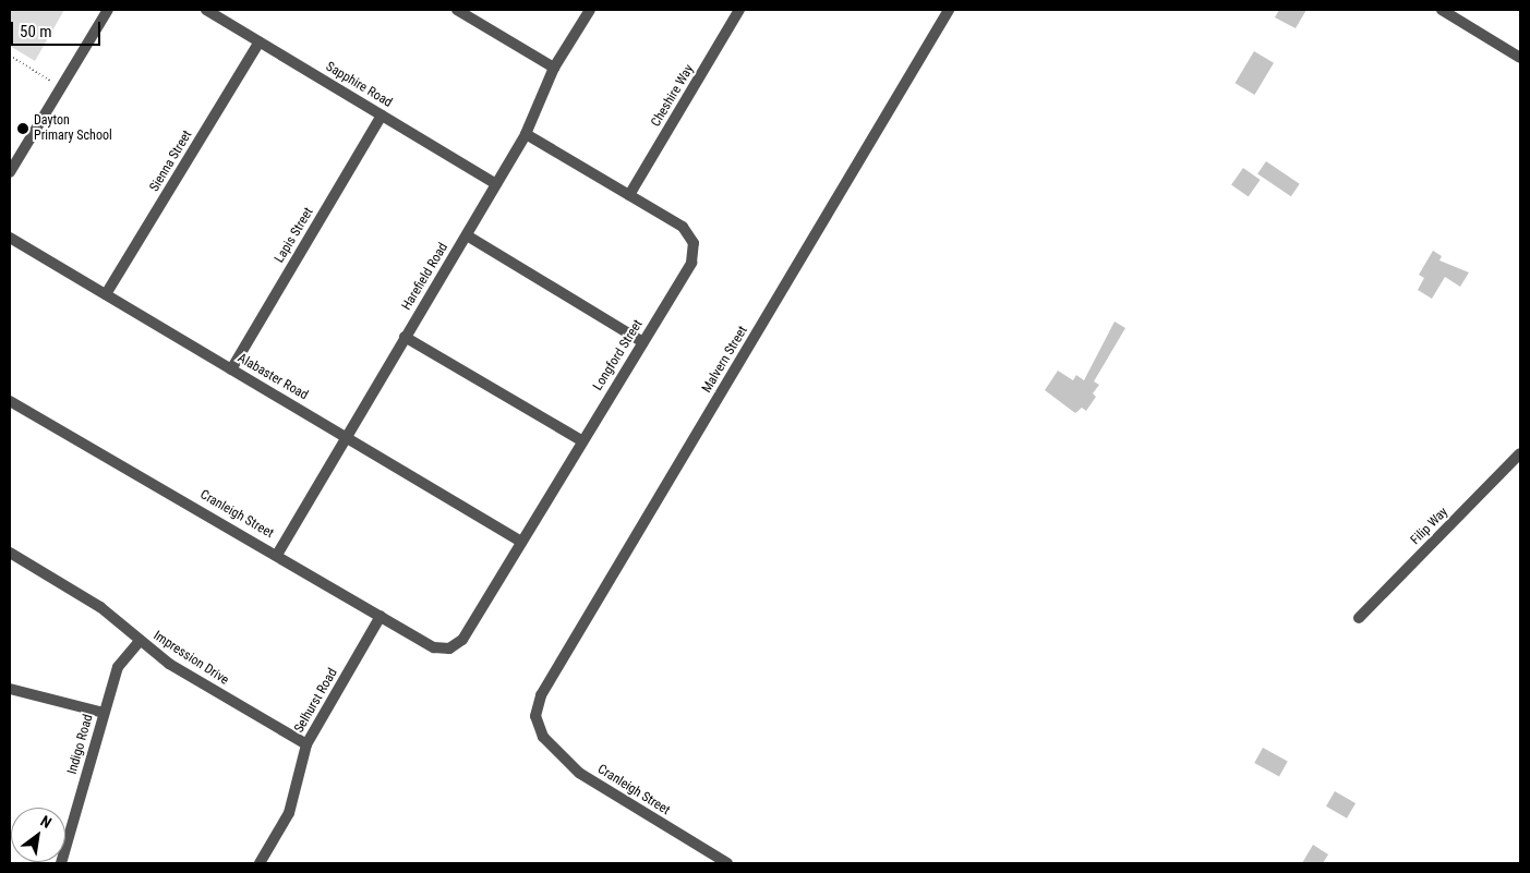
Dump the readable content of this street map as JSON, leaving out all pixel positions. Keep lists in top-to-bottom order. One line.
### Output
{"streets":{"street":["Sapphire Road","Cheshire Way","Sienna Street","Lapis Street","Harefield Road","Longford Street","Malvern Street","Alabaster Road","Cranleigh Street","Filip Way","Impression Drive","Selhurst Road","Indigo Road"]},"crossings":[["Sapphire Road","Sienna Street"],["Sapphire Road","Lapis Street"],["Sapphire Road","Harefield Road"],["Cheshire Way","Longford Street"],["Sienna Street","Alabaster Road"],["Lapis Street","Alabaster Road"],["Harefield Road","Longford Street"],["Harefield Road","Alabaster Road"],["Harefield Road","Cranleigh Street"],["Longford Street","Alabaster Road"],["Longford Street","Cranleigh Street"],["Malvern Street","Cranleigh Street"],["Cranleigh Street","Selhurst Road"],["Impression Drive","Selhurst Road"],["Impression Drive","Indigo Road"]],"places":["Dayton Primary School"],"scale_bar":"50 m","north":"top right"}
